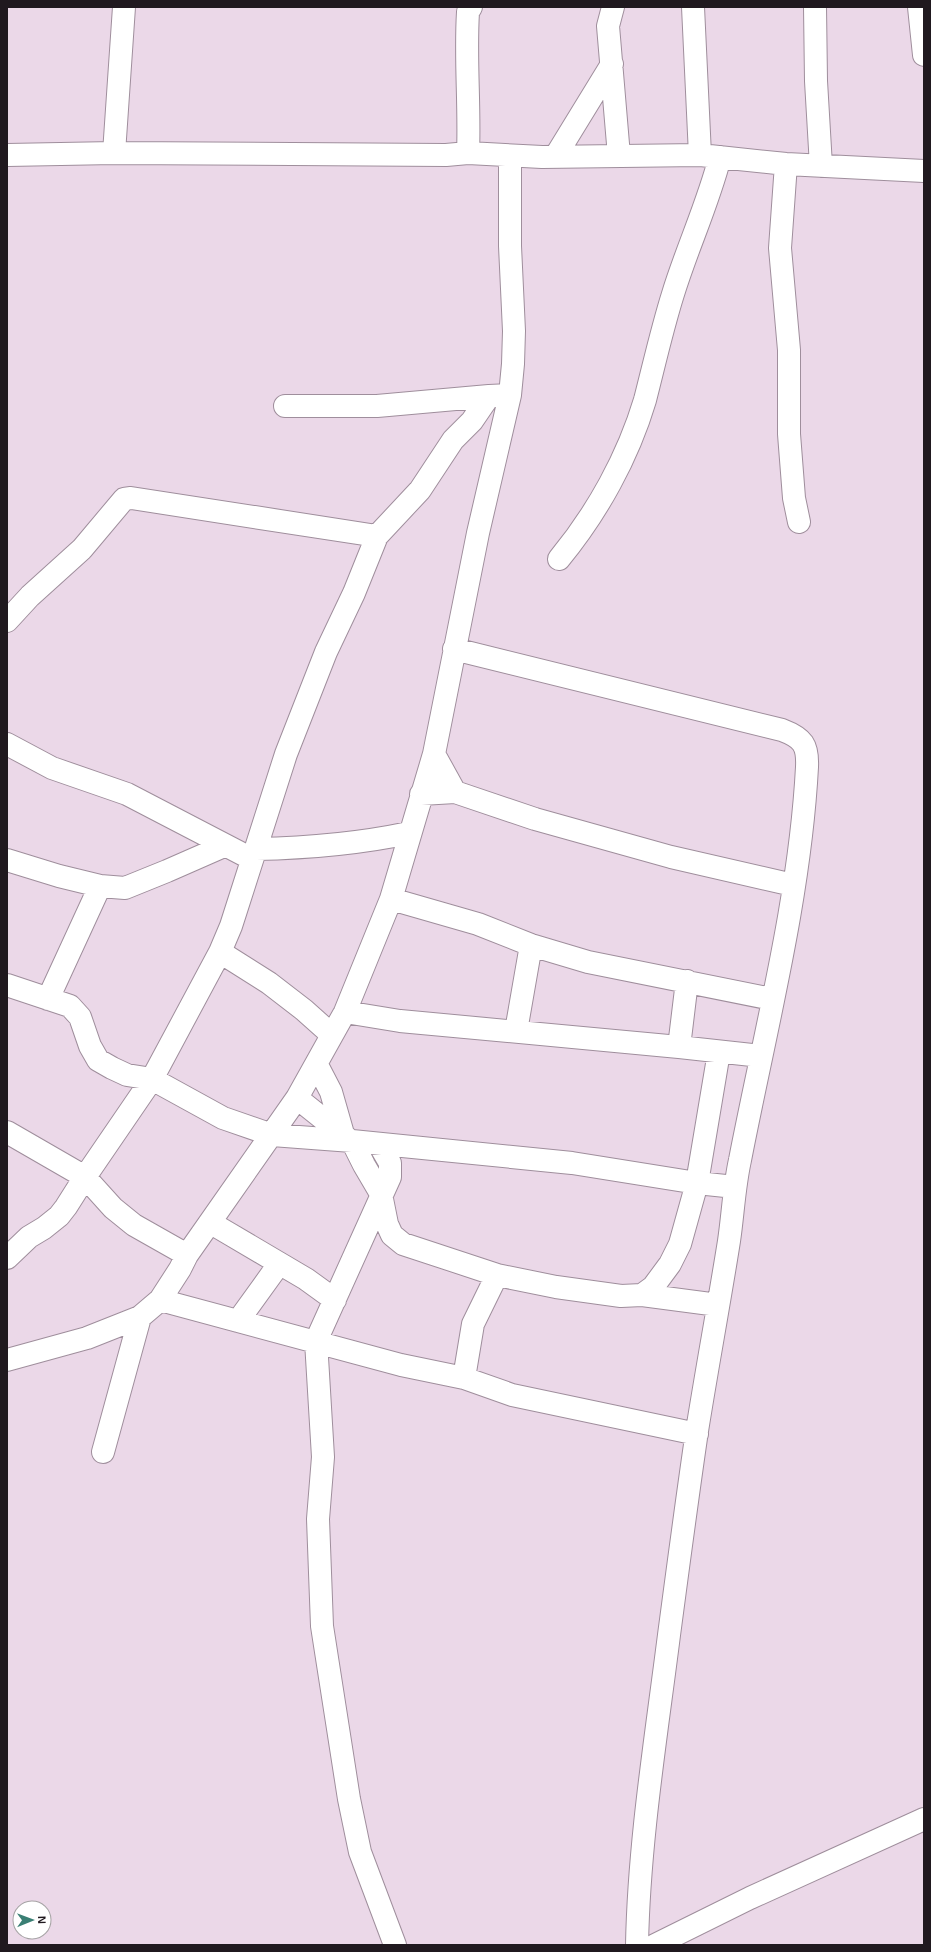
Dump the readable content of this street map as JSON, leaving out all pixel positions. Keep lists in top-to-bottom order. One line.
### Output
{"north":"right"}
